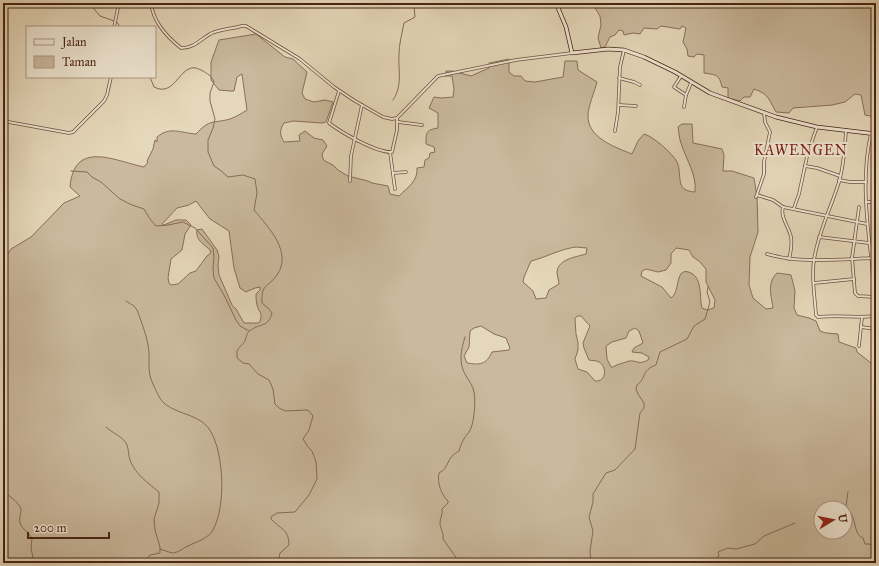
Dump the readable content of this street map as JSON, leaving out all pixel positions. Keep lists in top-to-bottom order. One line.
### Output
{"districts":["KAWENGEN"],"legend":["Jalan","Taman"],"scale_bar":"200 m","north":"right"}
